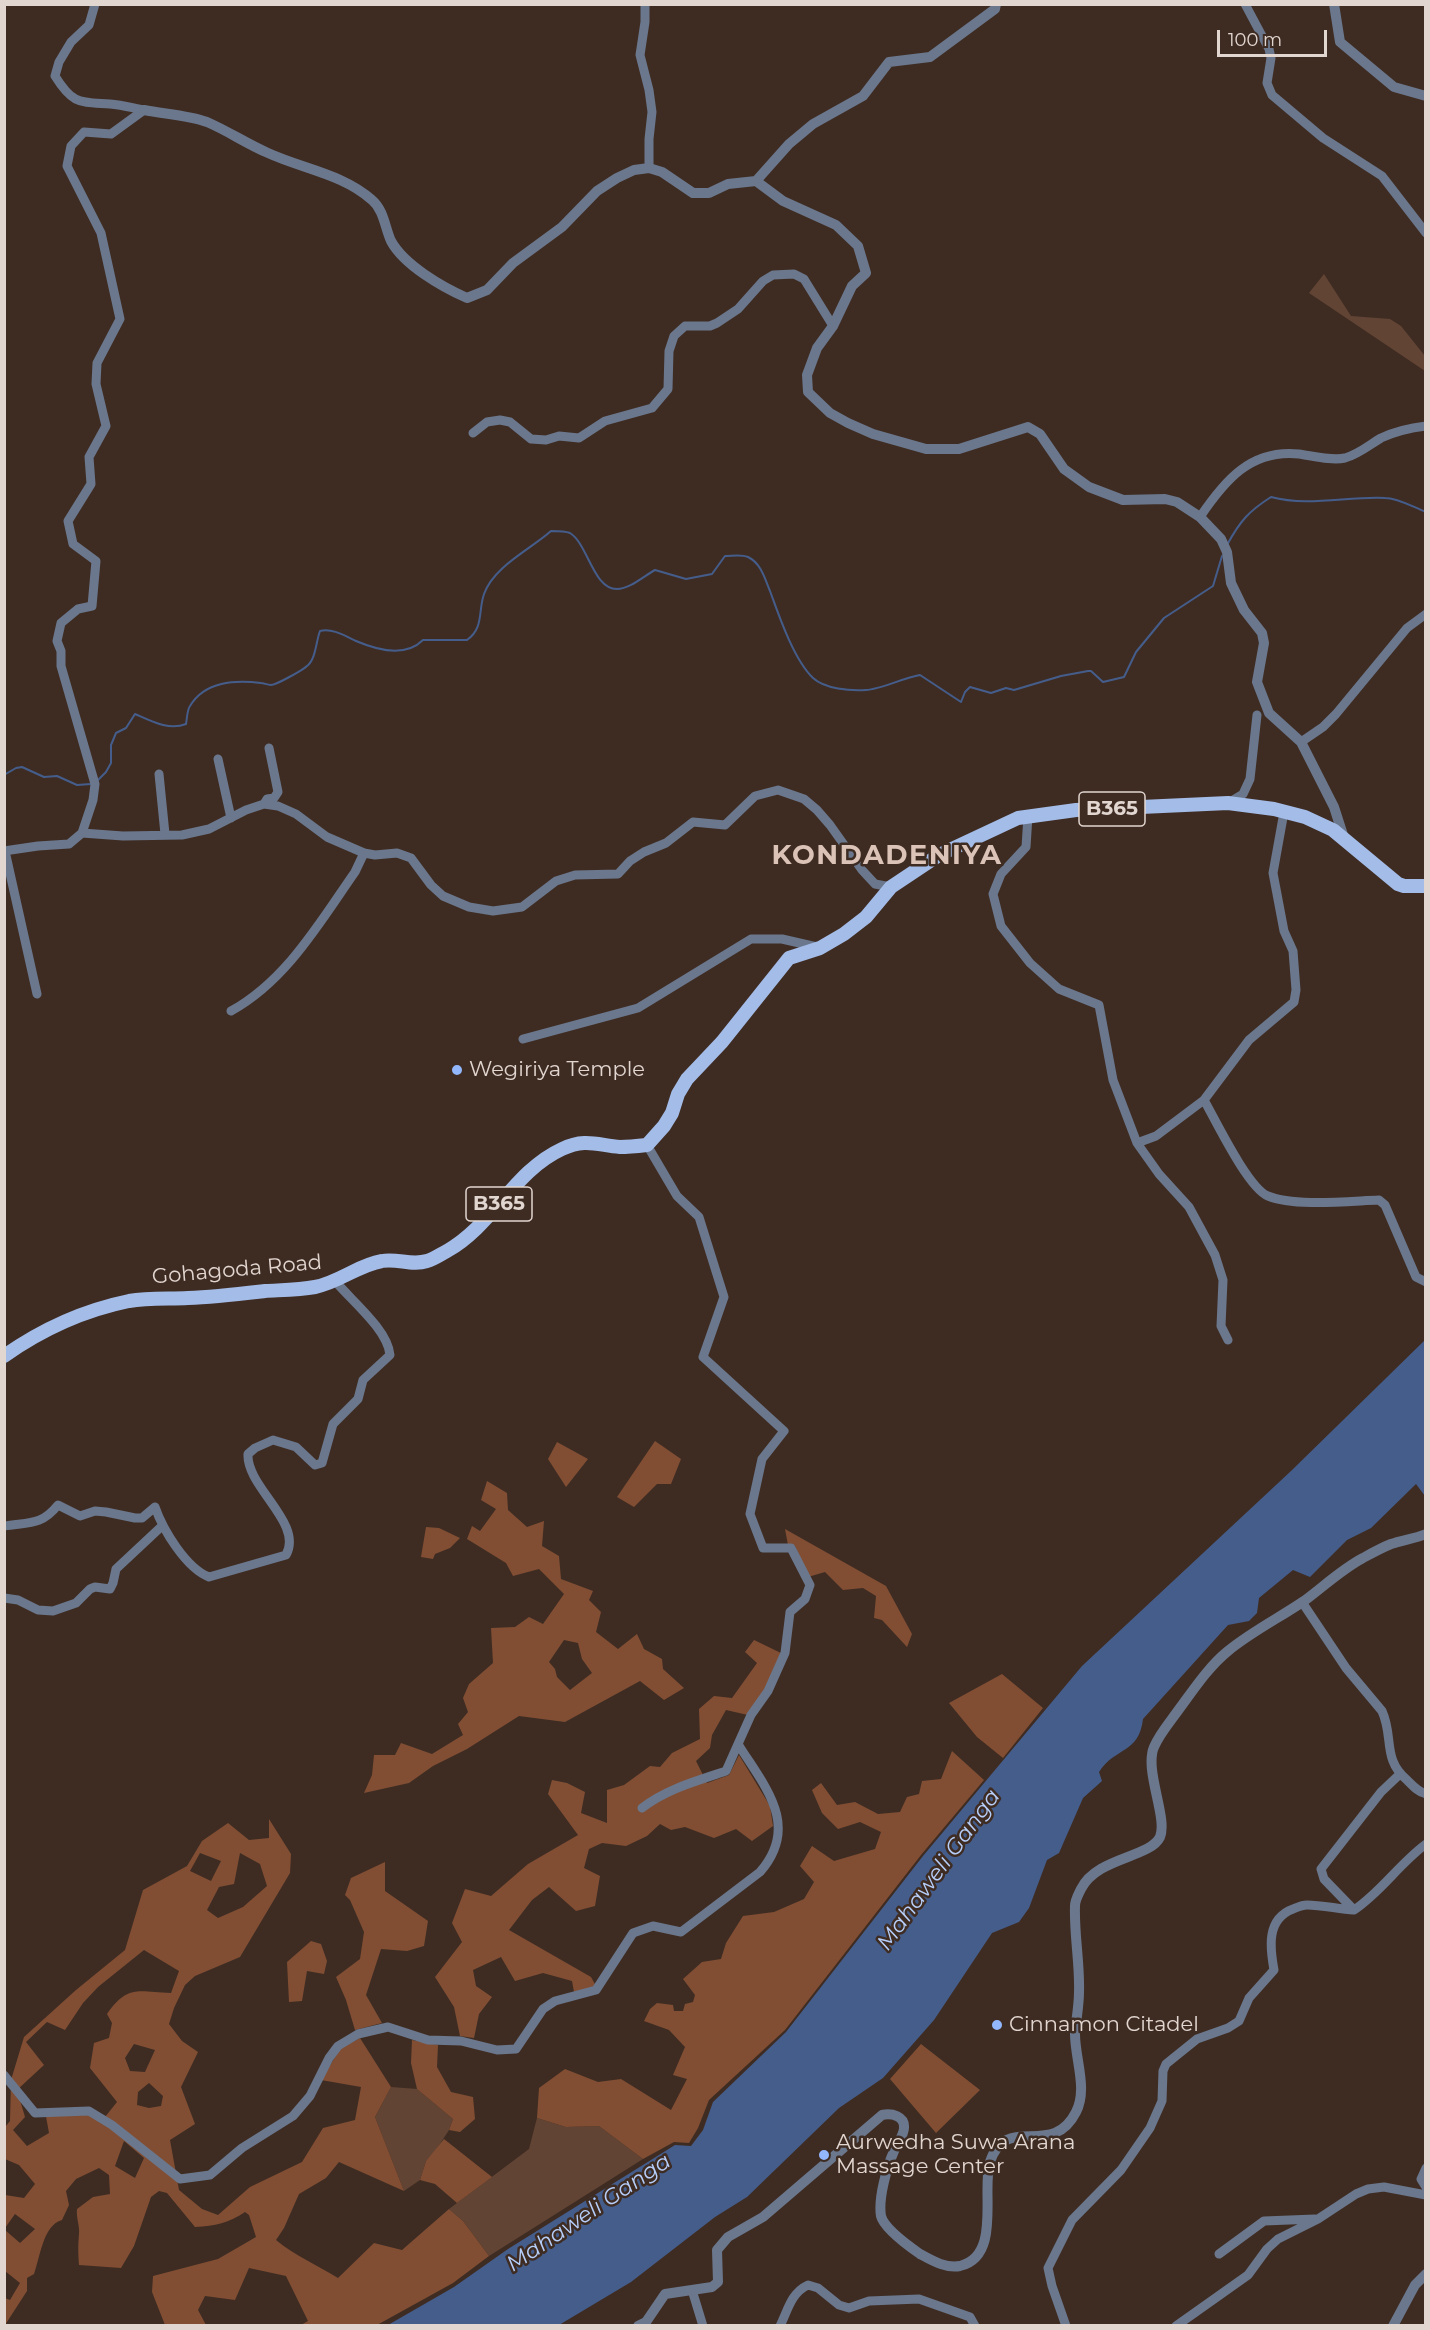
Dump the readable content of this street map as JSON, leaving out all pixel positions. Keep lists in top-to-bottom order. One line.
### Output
{"streets":{"main road":["B365","Gohagoda Road"]},"crossings":[["B365","Gohagoda Road"]],"districts":["KONDADENIYA"],"water":["Mahaweli Ganga"],"places":["Wegiriya Temple","Cinnamon Citadel","Aurwedha Suwa Arana Massage Center"],"scale_bar":"100 m"}
